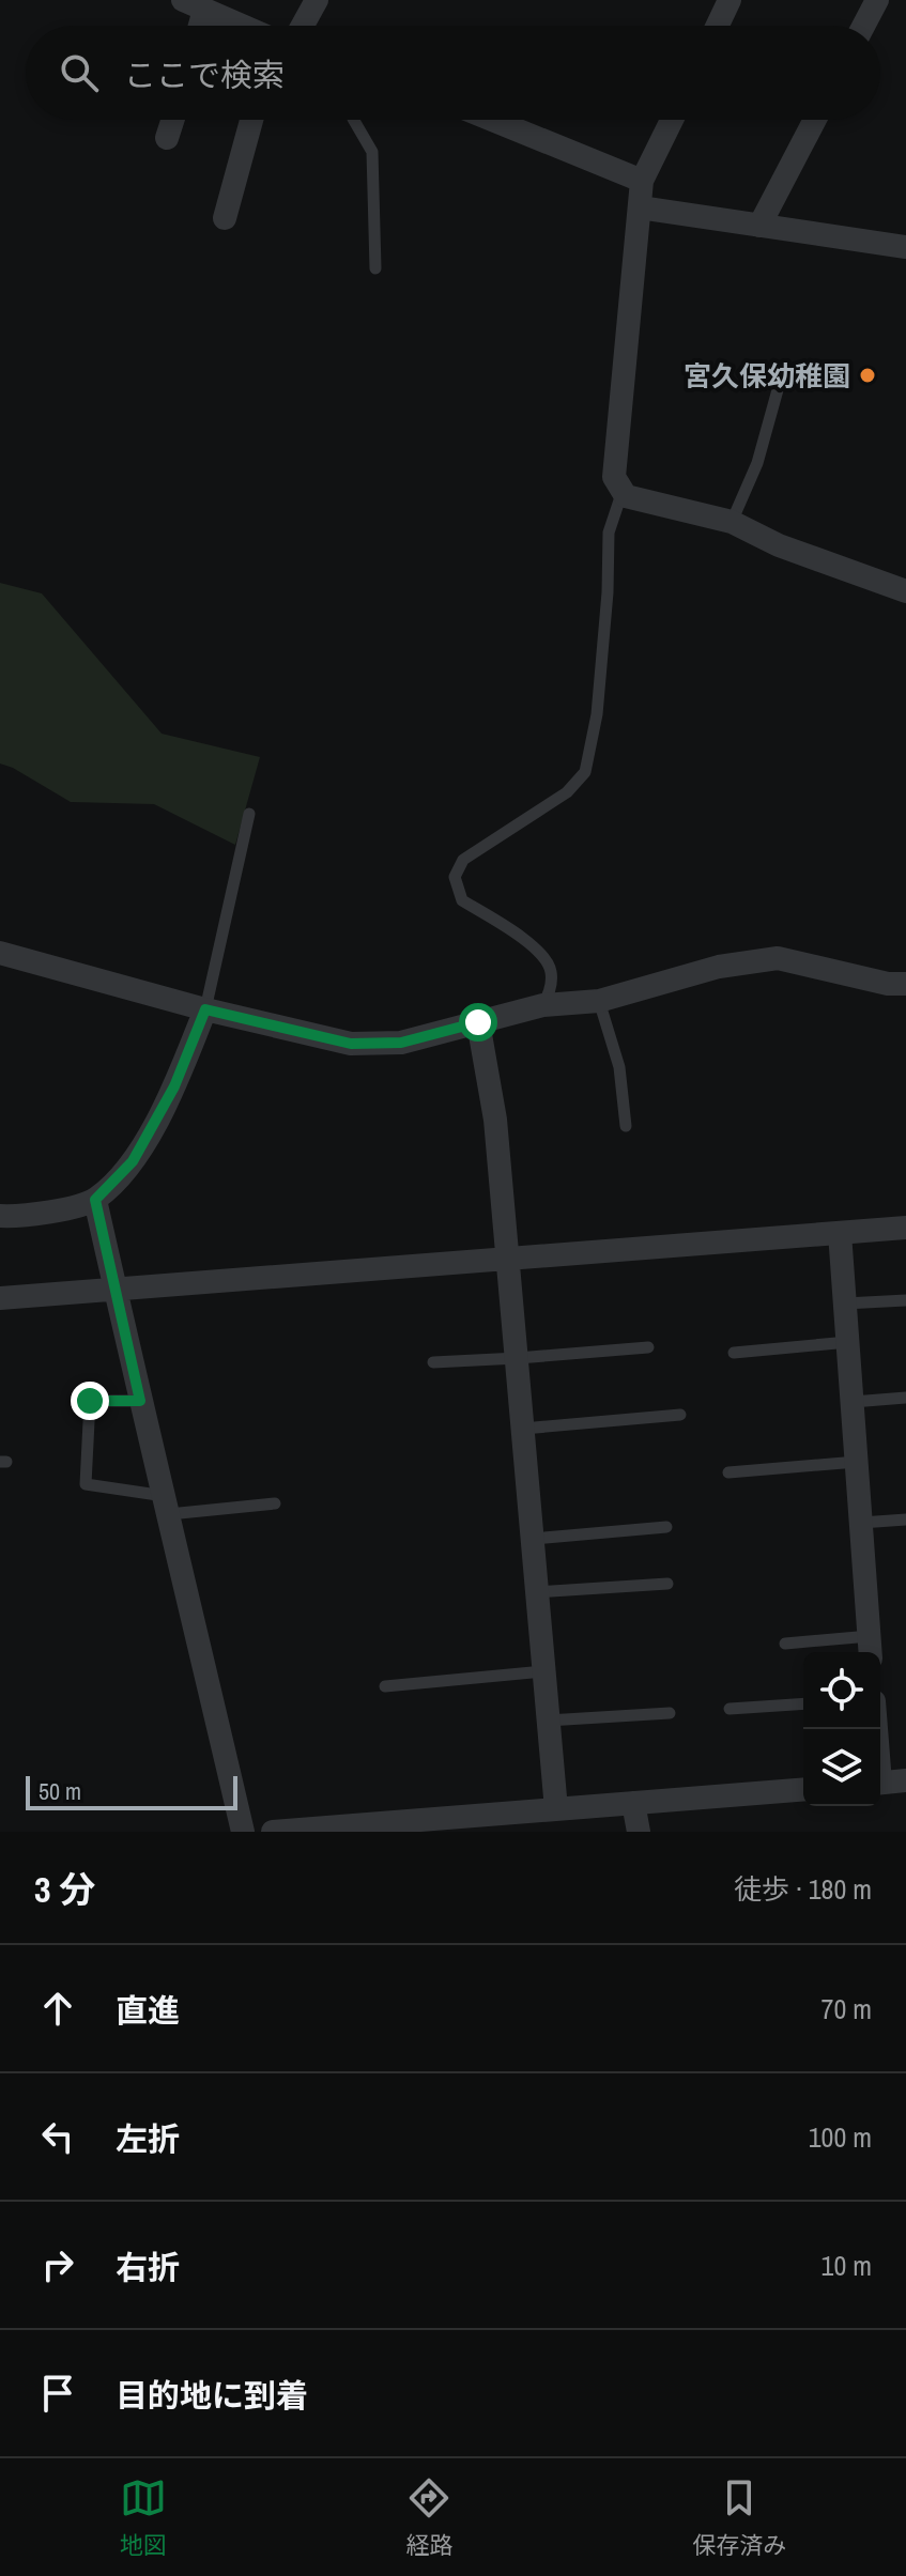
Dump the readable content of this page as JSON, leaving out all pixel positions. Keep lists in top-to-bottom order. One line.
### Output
{"places":["宮久保幼稚園"],"scale_bar":"50 m","page":{"search":"ここで検索","scale":"50 m","heading":["3 分","徒歩 · 180 m"],"list":[["直進","70 m"],["左折","100 m"],["右折","10 m"],"目的地に到着"],"nav":["地図","経路","保存済み"]}}
